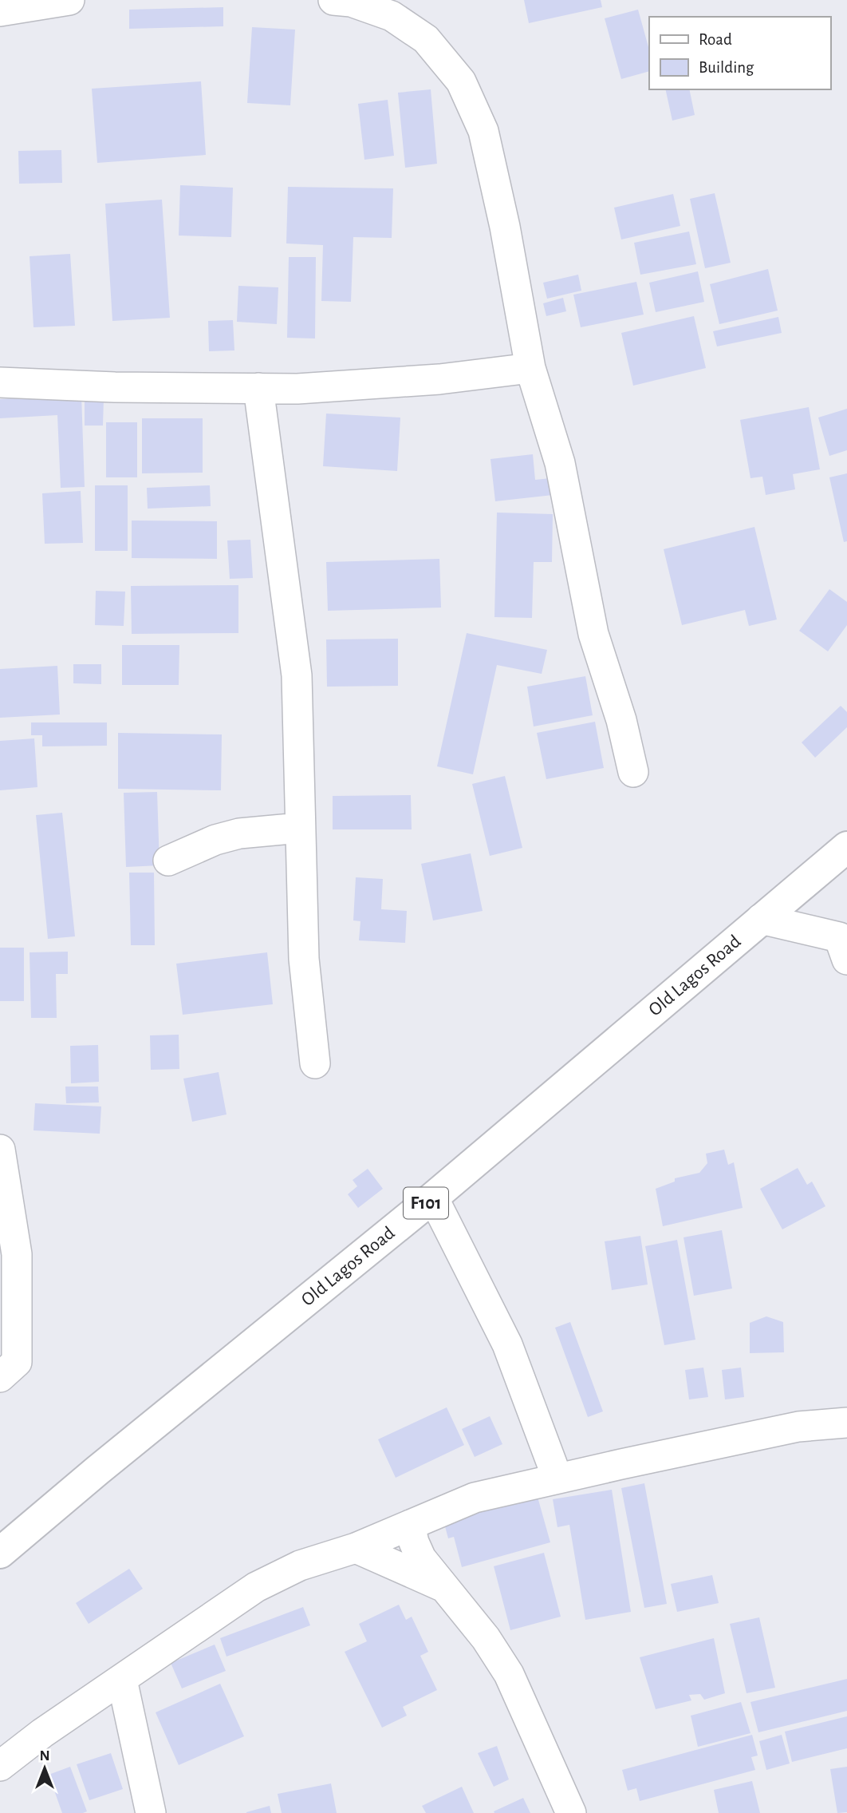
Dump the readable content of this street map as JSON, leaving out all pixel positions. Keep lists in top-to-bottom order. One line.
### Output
{"streets":{"main road":["Old Lagos Road","F101"]},"legend":["Road","Building"],"north":"top"}
